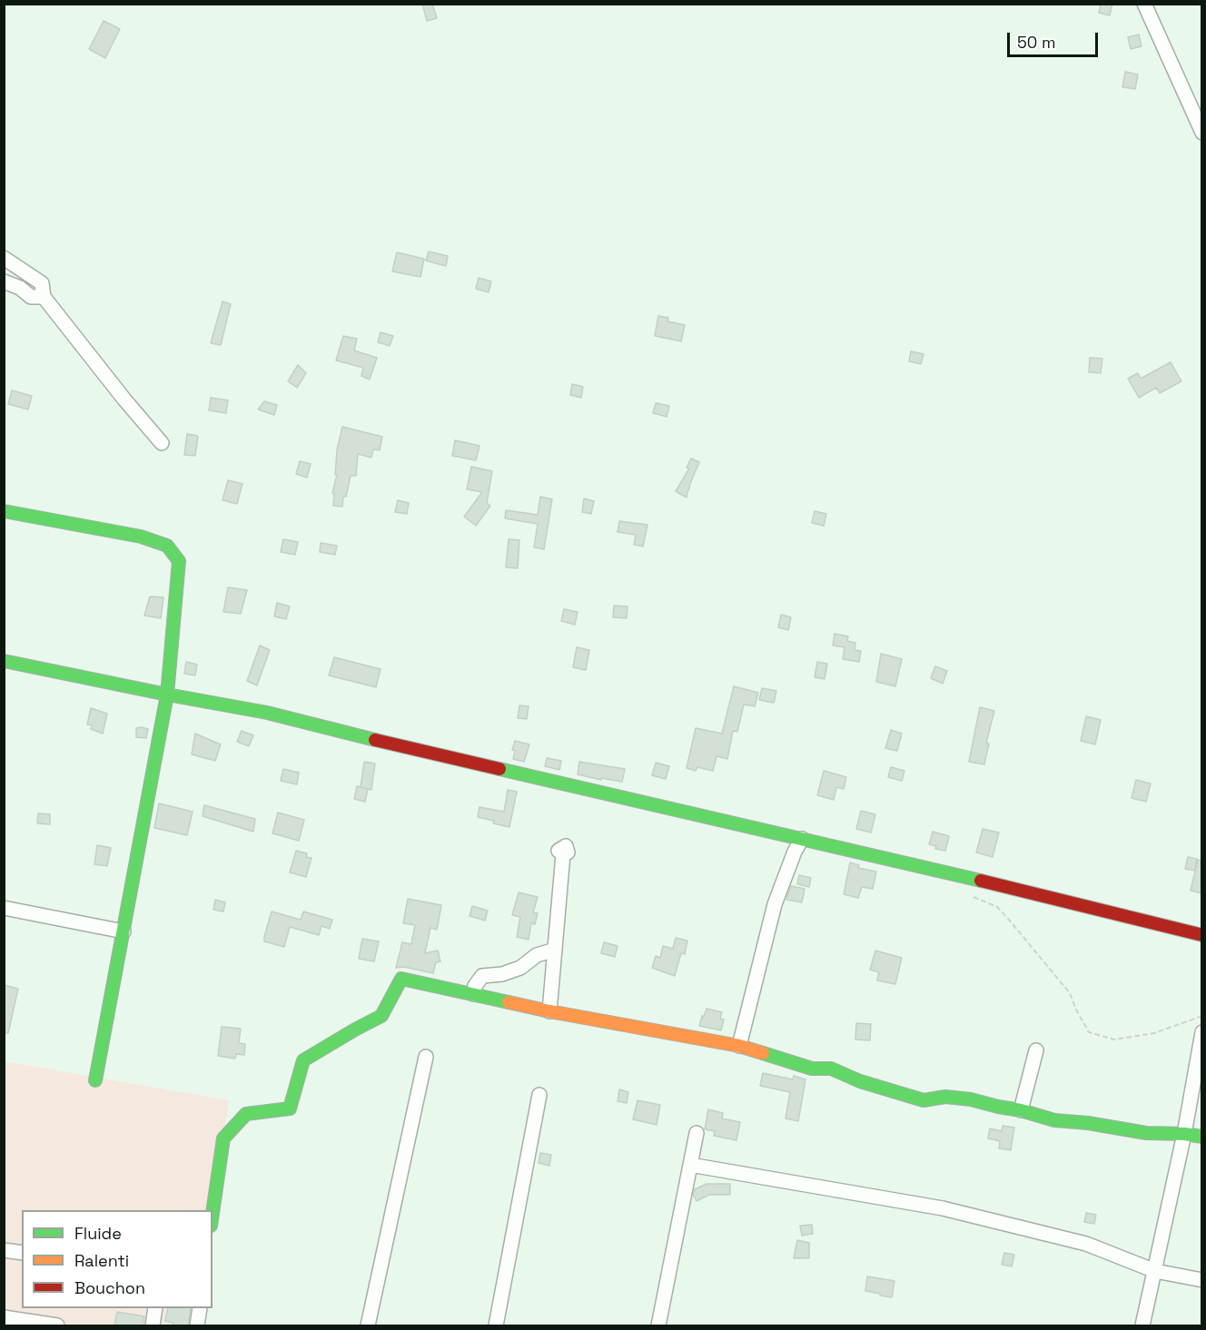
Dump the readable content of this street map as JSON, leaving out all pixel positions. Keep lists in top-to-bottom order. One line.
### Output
{"legend":["Fluide","Ralenti","Bouchon"],"scale_bar":"50 m"}
